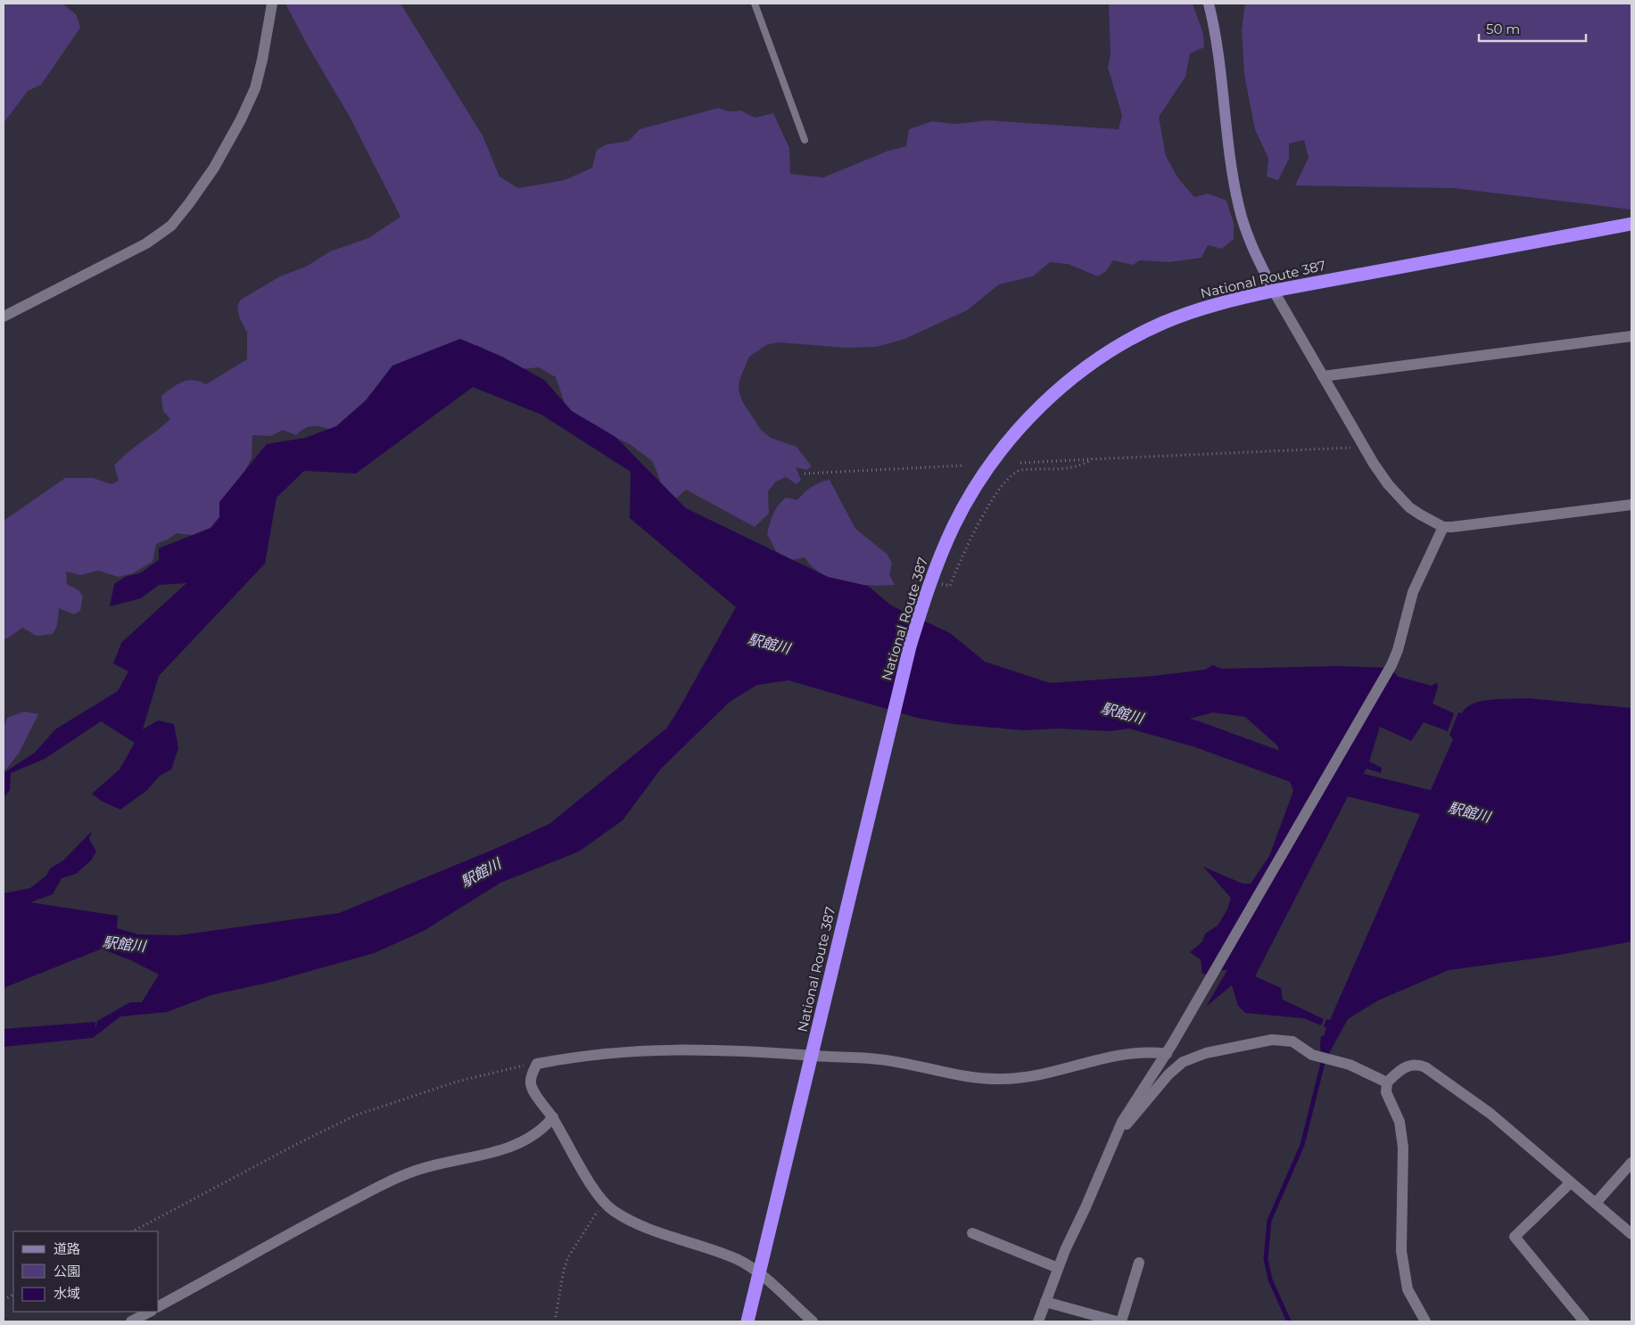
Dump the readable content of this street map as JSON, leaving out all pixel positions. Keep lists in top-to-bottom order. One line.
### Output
{"streets":{"highway":["National Route 387"]},"water":["駅館川"],"legend":["道路","公園","水域"],"scale_bar":"50 m"}
